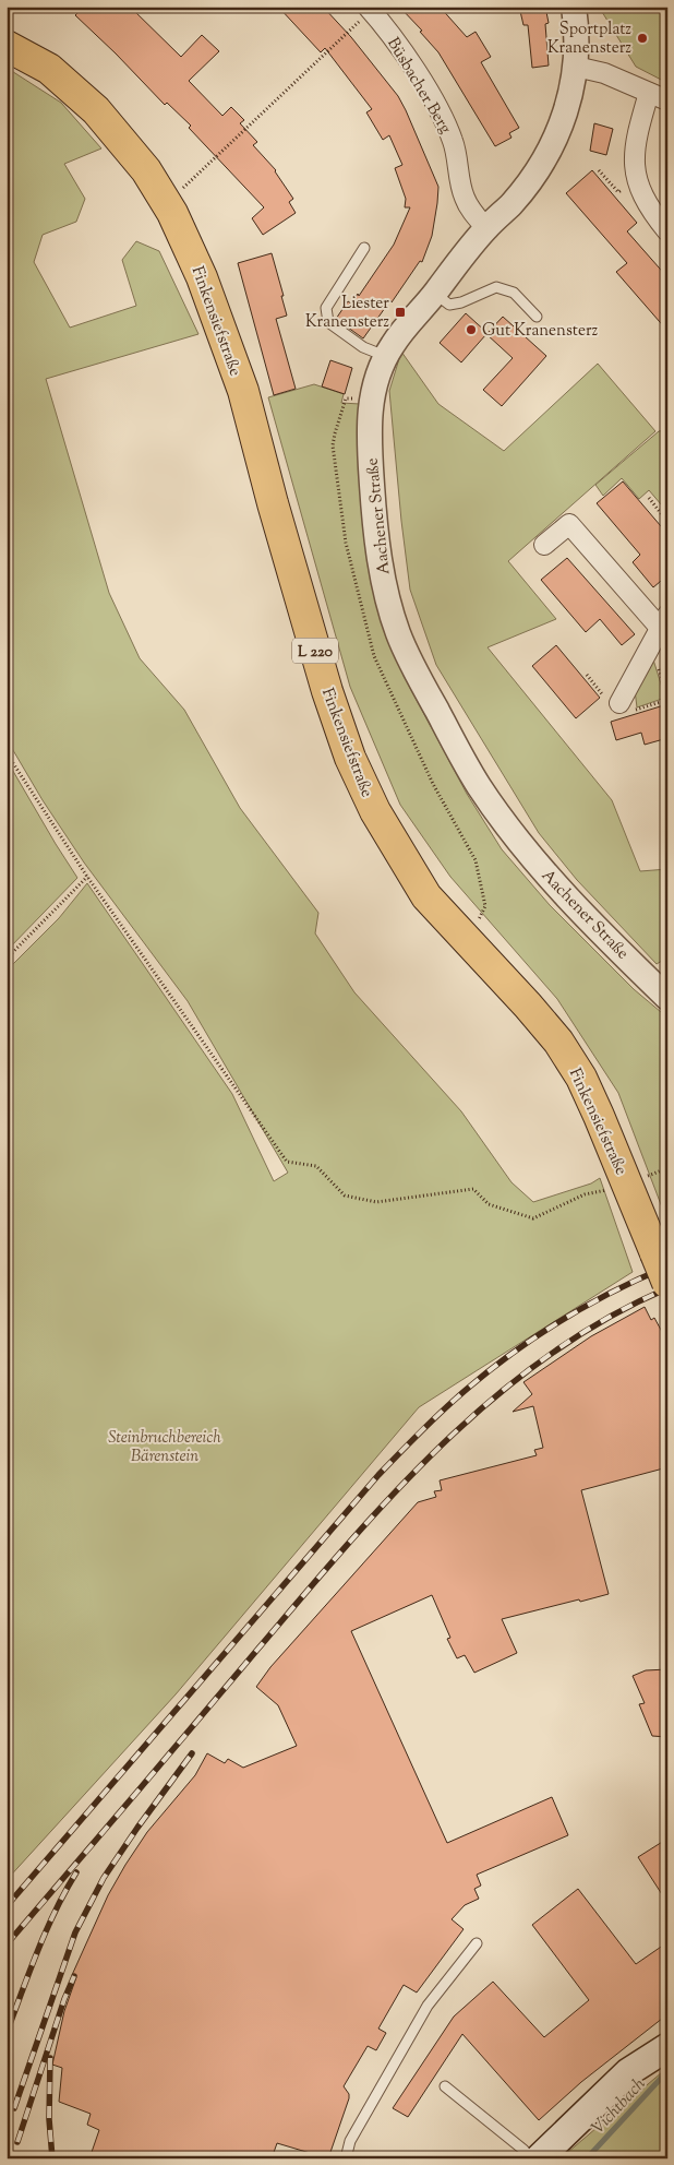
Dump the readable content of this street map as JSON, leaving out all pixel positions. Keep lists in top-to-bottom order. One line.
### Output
{"streets":{"main road":["Finkensiefstraße","L 220"],"street":["Büsbacher Berg","Aachener Straße"]},"crossings":[["Büsbacher Berg","Aachener Straße"]],"water":["Vichtbach"],"parks":["Steinbruchbereich Bärenstein"],"places":{"other":["Sportplatz Kranensterz","Gut Kranensterz"],"transit":["Liester Kranensterz"]}}
